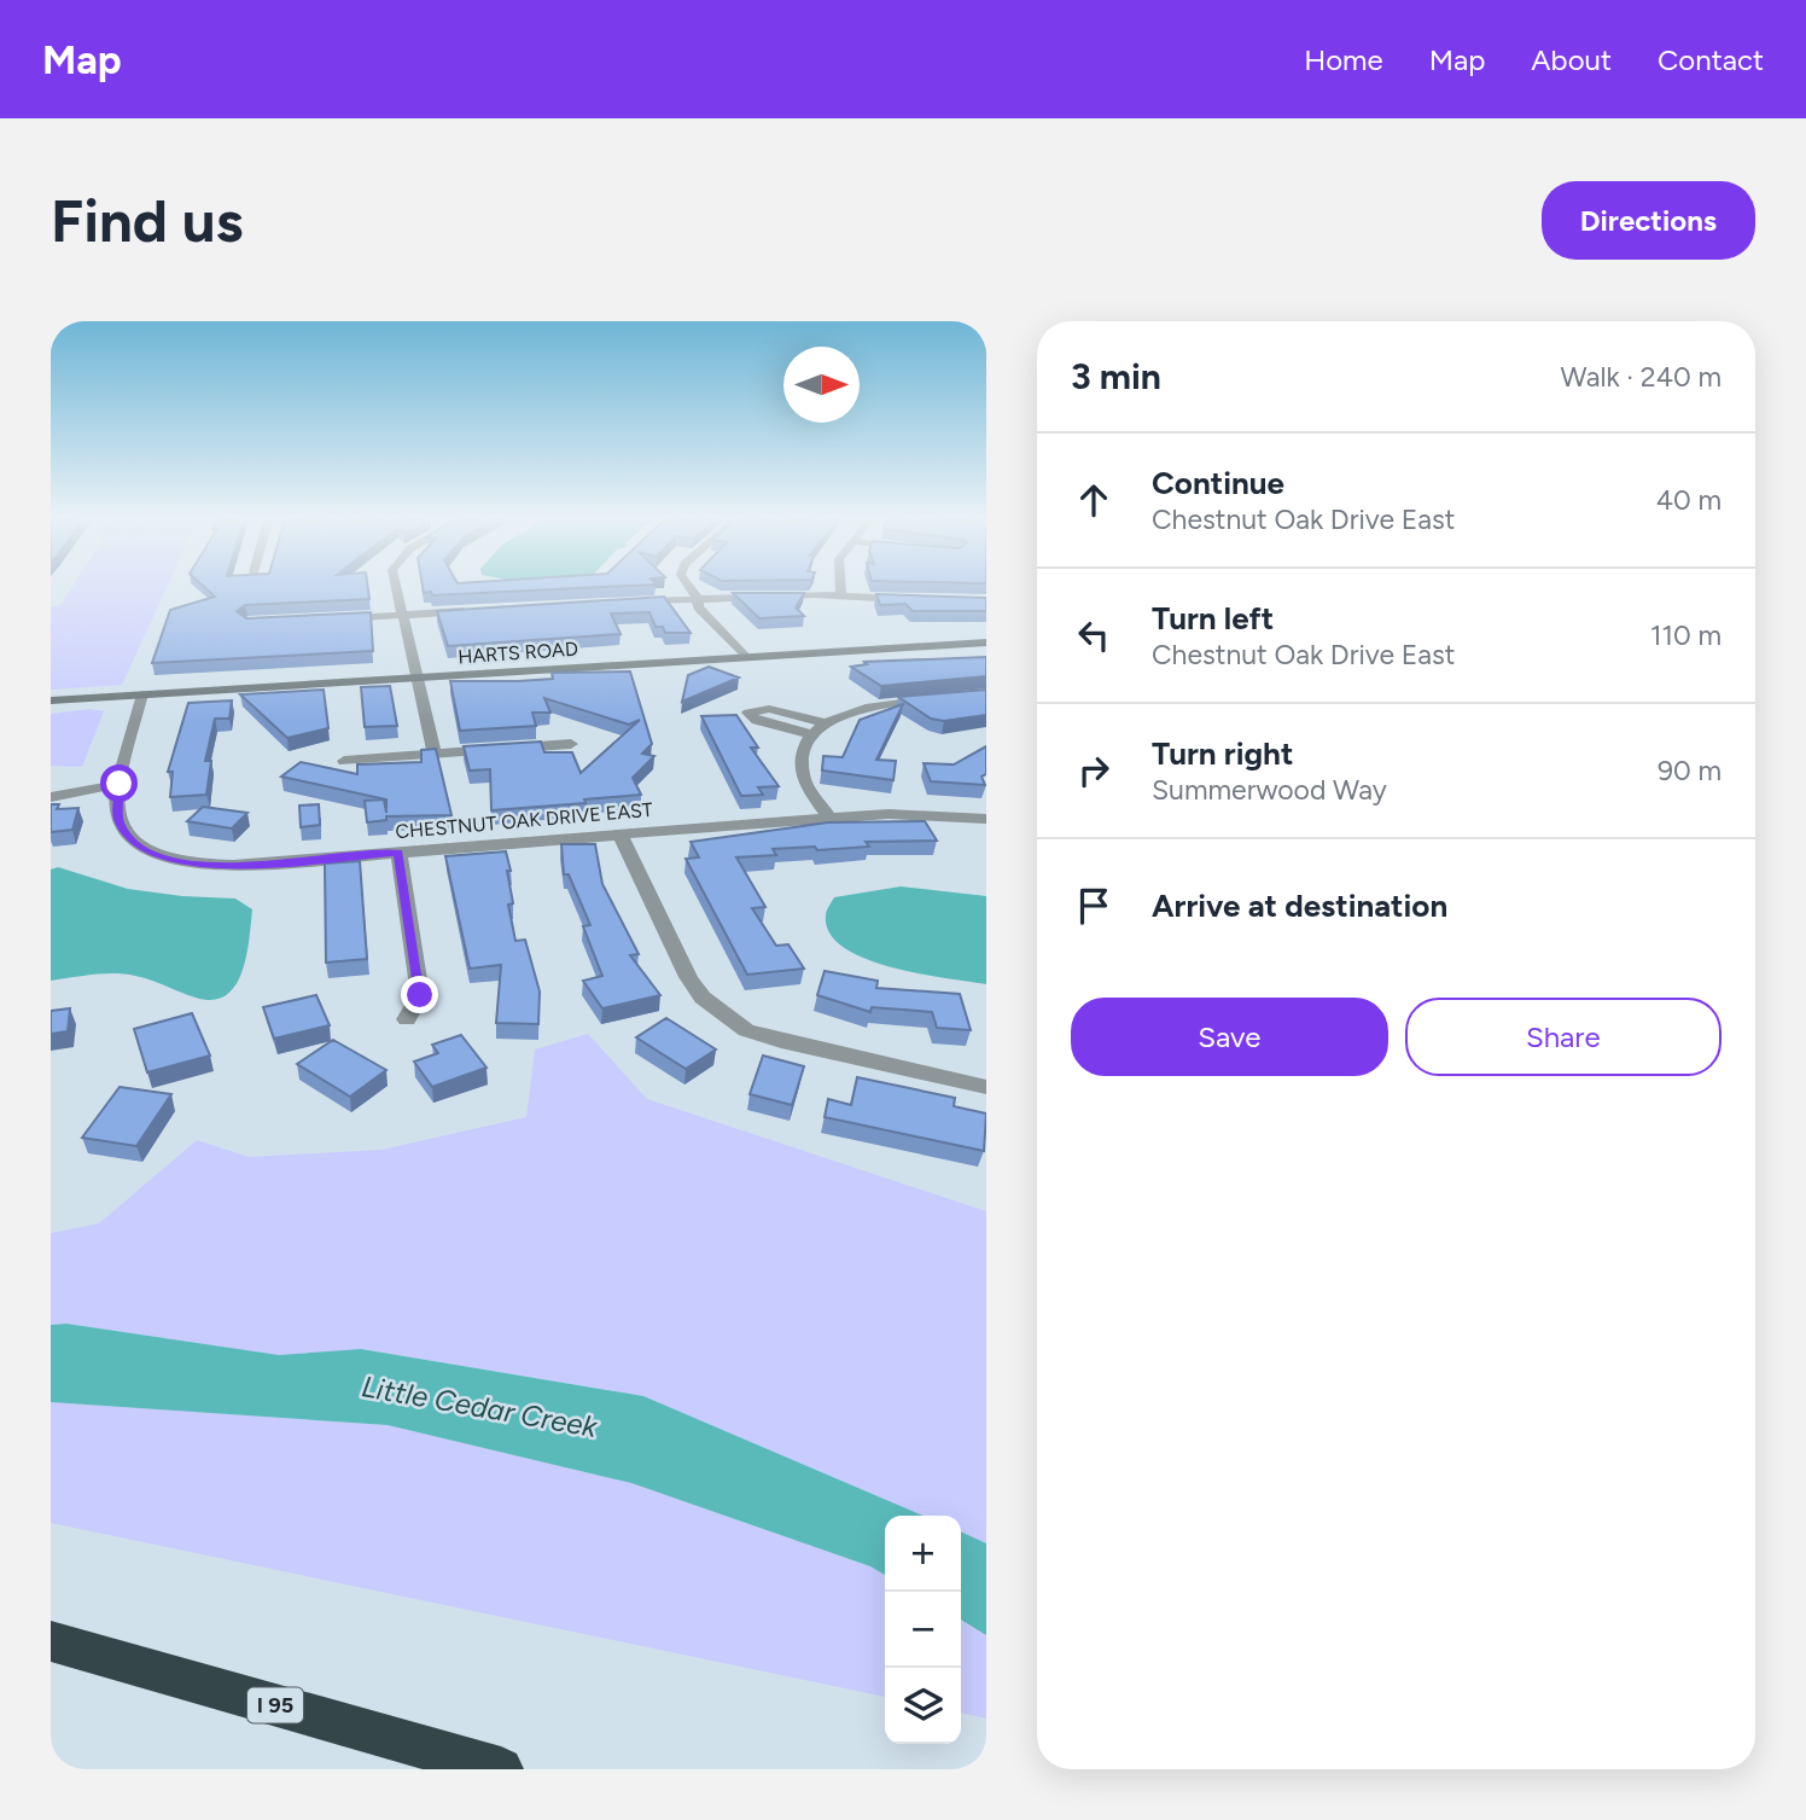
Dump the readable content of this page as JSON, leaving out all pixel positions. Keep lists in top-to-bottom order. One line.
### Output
{"streets":{"highway":["I 95"],"street":["HARTS ROAD","CHESTNUT OAK DRIVE EAST"]},"crossings":[["HARTS ROAD","CHESTNUT OAK DRIVE EAST"]],"water":["Little Cedar Creek"],"north":"right","page":{"header":"Map","nav":["Home","Map","About","Contact"],"buttons":["Directions",["Save","Share"]],"title":"Find us","heading":["3 min","Walk · 240 m"],"list":[["Continue","Chestnut Oak Drive East","40 m"],["Turn left","Chestnut Oak Drive East","110 m"],["Turn right","Summerwood Way","90 m"],"Arrive at destination"],"map_buttons":["+","−"]}}
